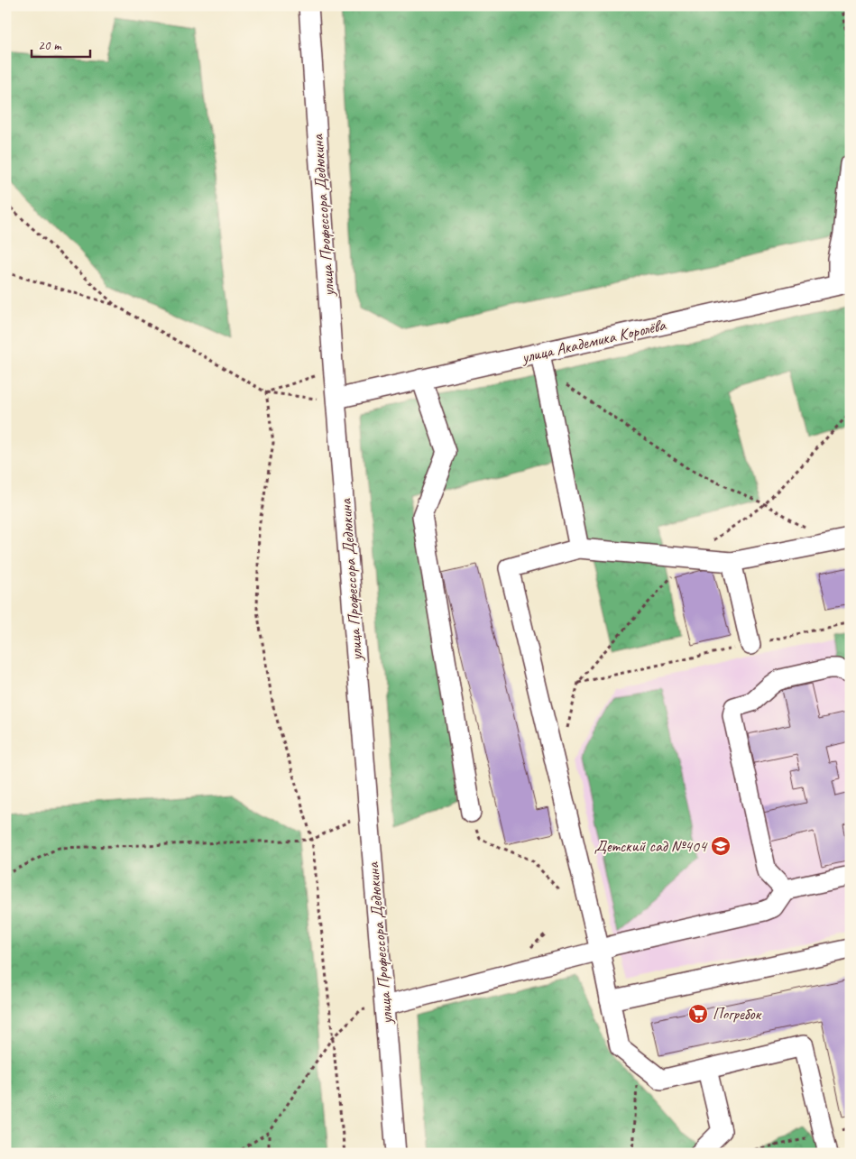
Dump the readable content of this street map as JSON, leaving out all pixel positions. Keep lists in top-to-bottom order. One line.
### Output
{"streets":{"street":["улица Профессора Дедюкина","улица Академика Королёва"]},"crossings":[["улица Профессора Дедюкина","улица Академика Королёва"]],"places":{"school or university":["Детский сад №404"],"supermarket":["Погребок"]},"scale_bar":"20 m"}
